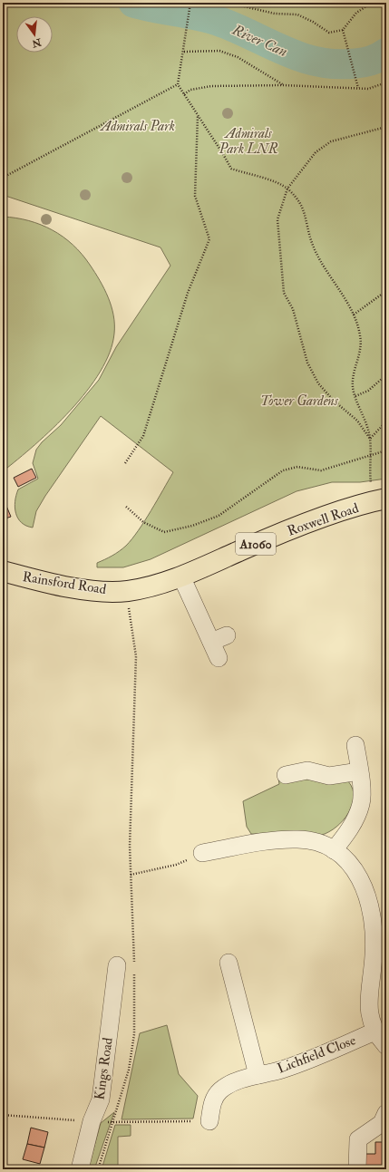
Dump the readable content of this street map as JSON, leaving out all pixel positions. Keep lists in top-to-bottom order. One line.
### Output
{"streets":{"main road":["Roxwell Road","A1060","Rainsford Road"],"street":["Lichfield Close","Kings Road"]},"crossings":[["Roxwell Road","Rainsford Road"]],"water":["River Can"],"parks":["Admirals Park","Admirals Park LNR","Tower Gardens"],"north":"bottom"}
